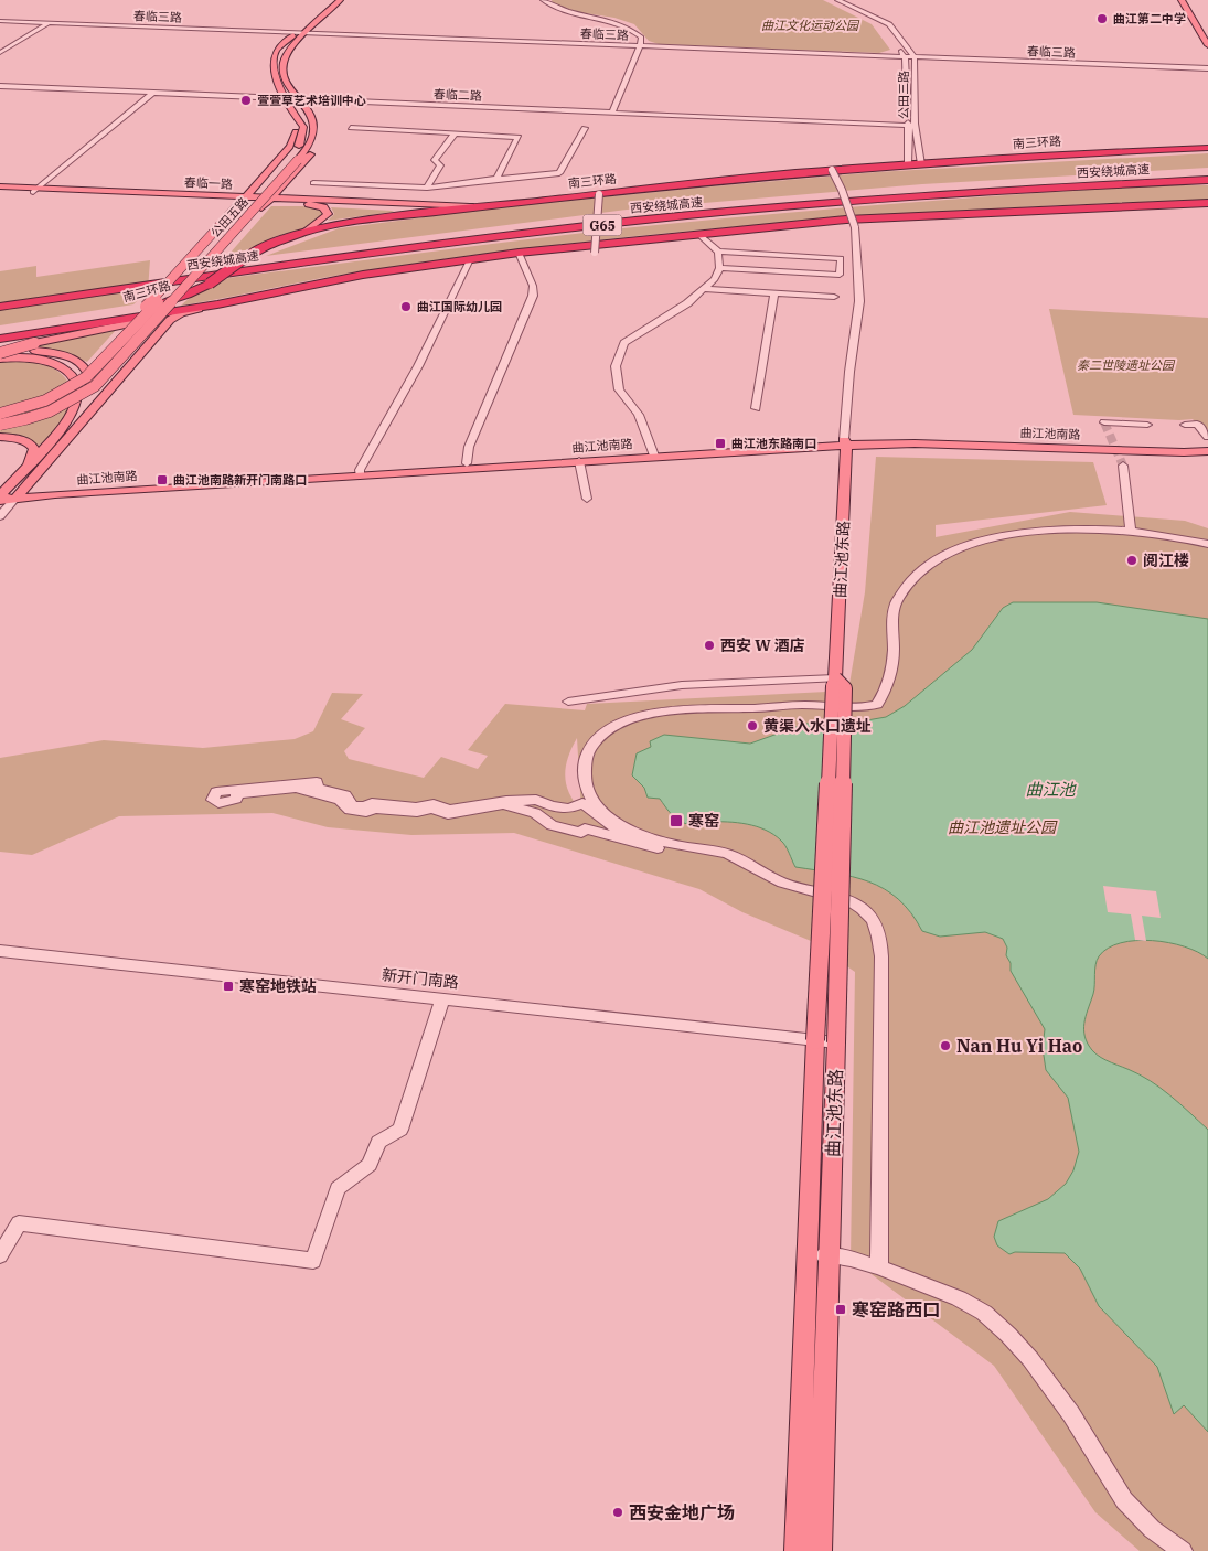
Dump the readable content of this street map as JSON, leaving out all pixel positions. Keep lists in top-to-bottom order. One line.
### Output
{"streets":{"highway":["南三环路","西安绕城高速","G65"],"main road":["春临一路","公田五路","曲江池南路","曲江池东路"],"street":["春临三路","春临二路","公田三路","新开门南路"]},"crossings":[["春临三路","公田三路"],["春临三路","公田五路"],["春临二路","公田三路"],["春临二路","公田五路"],["公田三路","南三环路"],["南三环路","春临一路"],["曲江池南路","曲江池东路"],["曲江池东路","新开门南路"]],"water":["曲江池"],"parks":["曲江文化运动公园","秦二世陵遗址公园","曲江池遗址公园"],"places":{"other":["曲江第二中学","萱萱草艺术培训中心","曲江国际幼儿园","阅江楼","西安 W 酒店","黄渠入水口遗址","Nan Hu Yi Hao","西安金地广场"],"transit":["曲江池东路南口","曲江池南路新开门南路口","寒窑","寒窑地铁站","寒窑路西口"]}}
